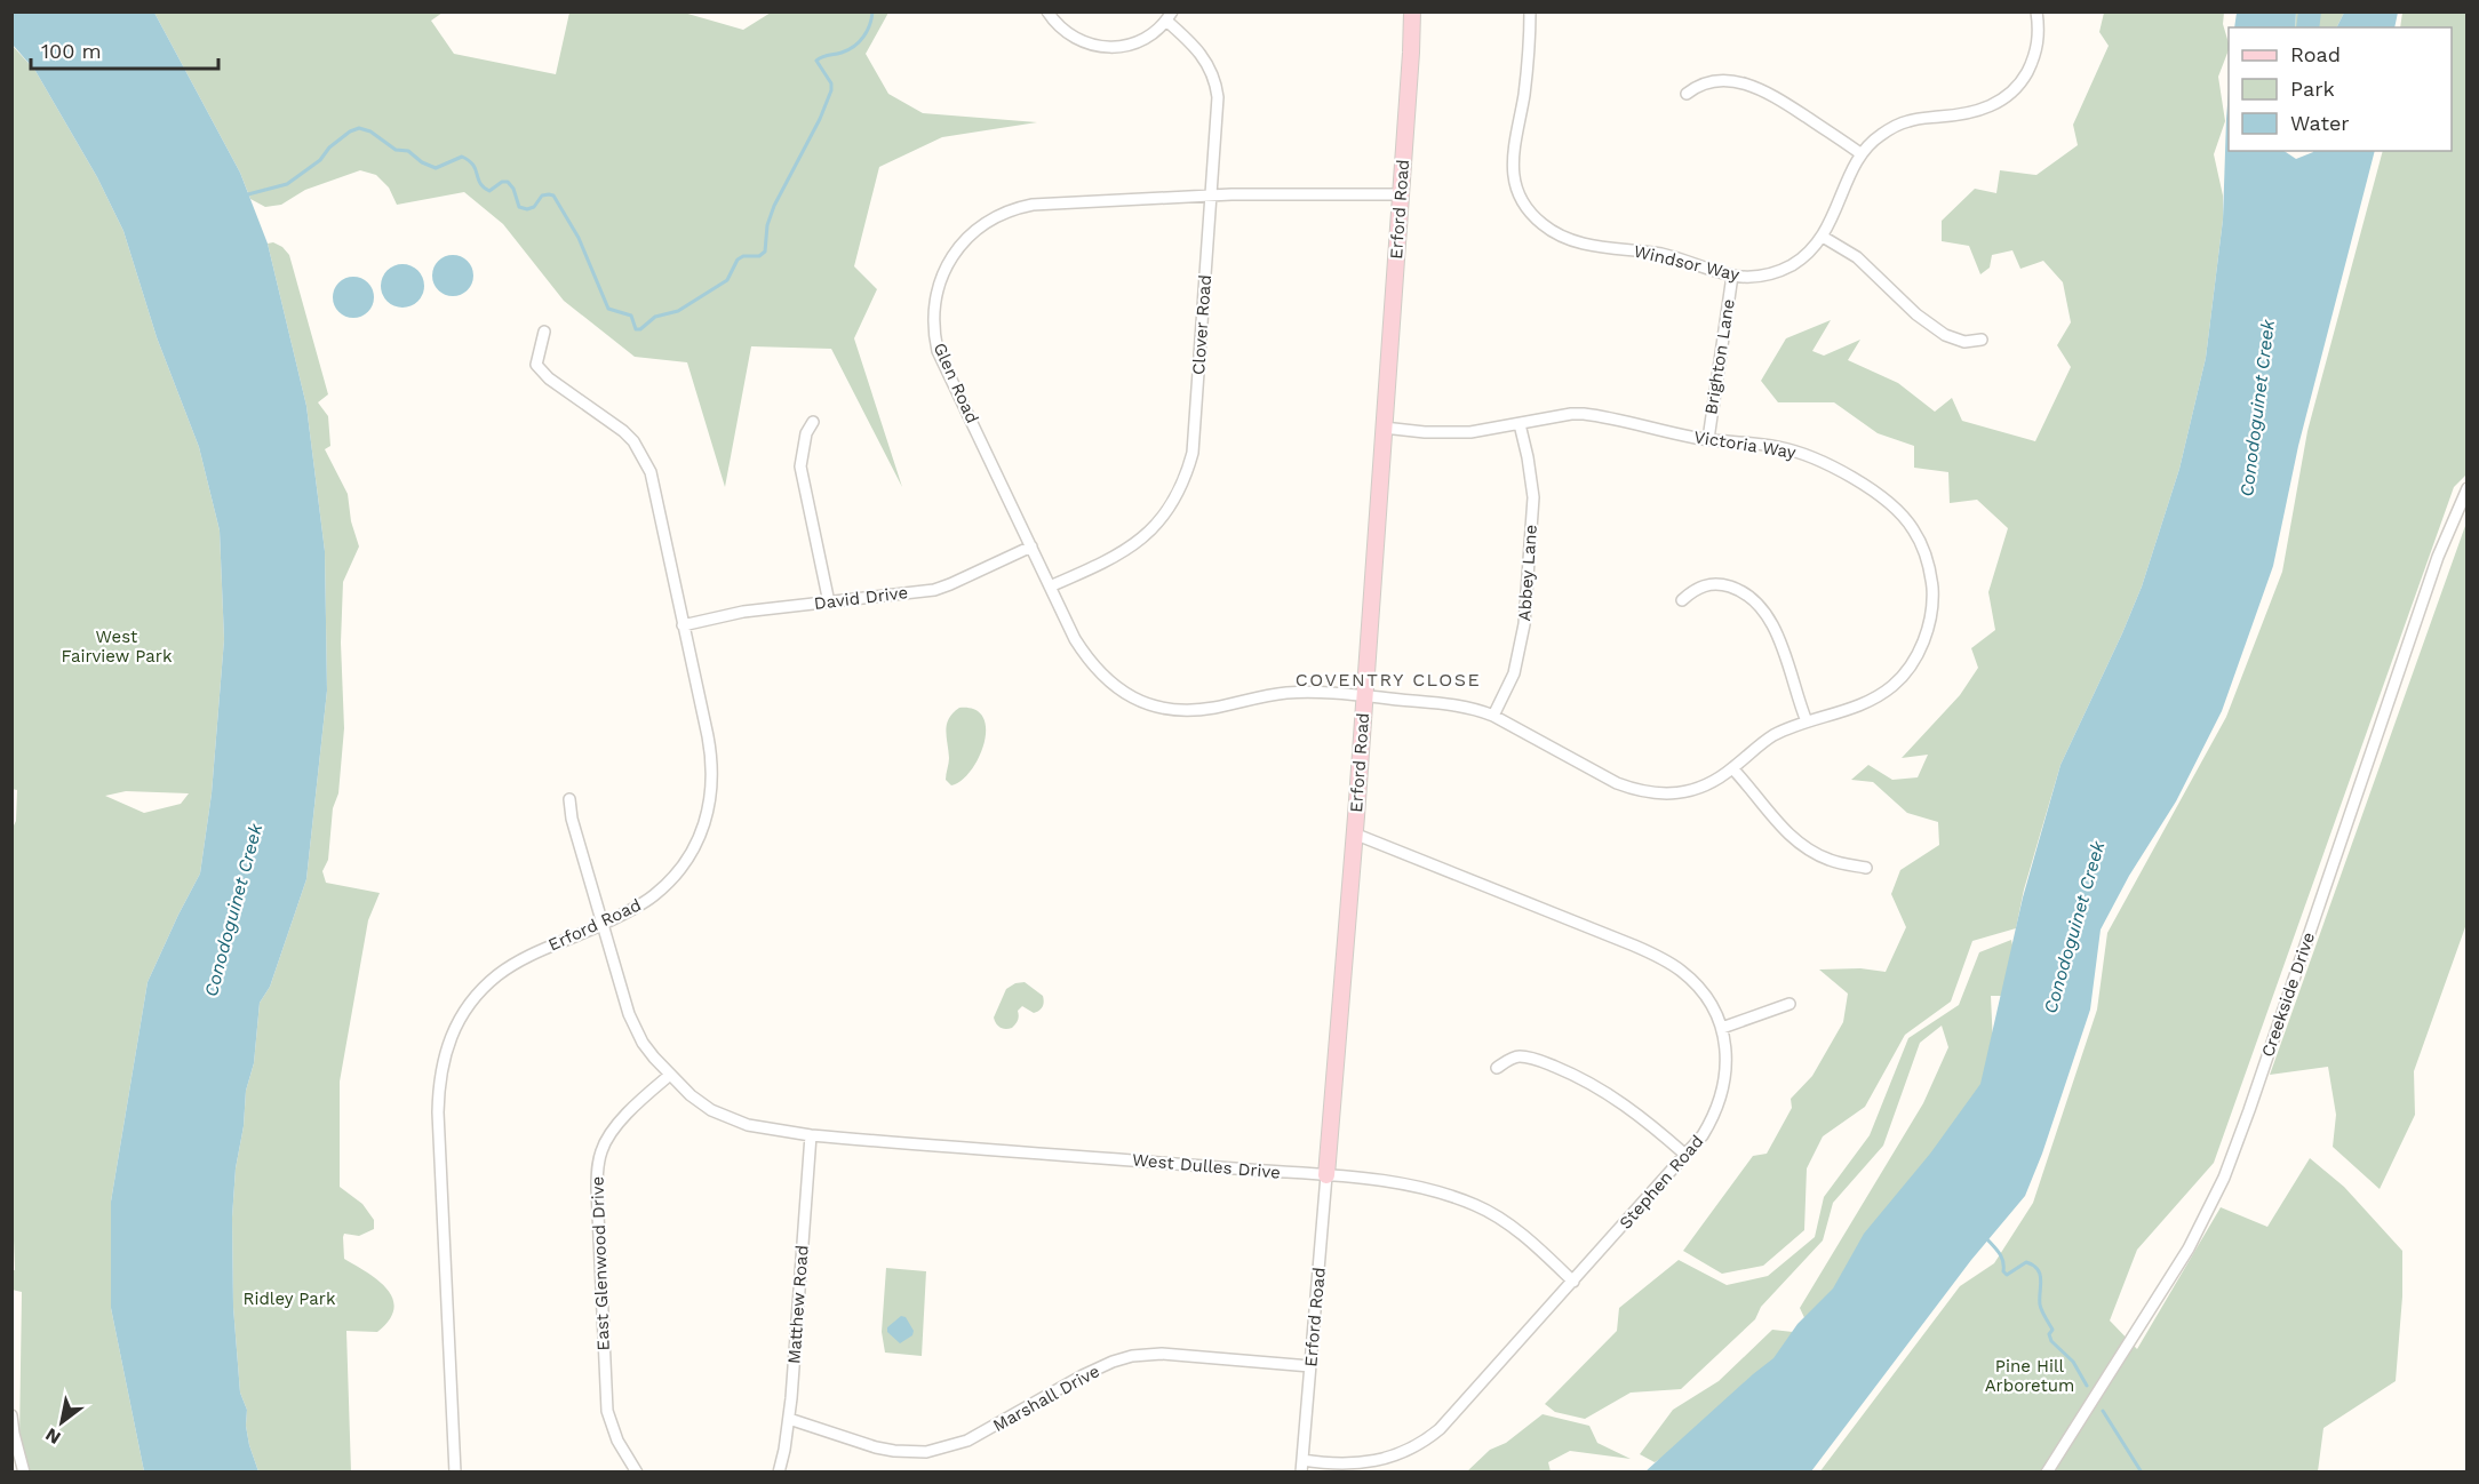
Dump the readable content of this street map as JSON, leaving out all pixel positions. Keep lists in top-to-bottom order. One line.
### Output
{"streets":{"street":["Erford Road","Windsor Way","Clover Road","Brighton Lane","Glen Road","Victoria Way","Abbey Lane","David Drive","Creekside Drive","West Dulles Drive","Stephen Road","East Glenwood Drive","Matthew Road","Marshall Drive"]},"crossings":[["Erford Road","Glen Road"],["Erford Road","Victoria Way"],["Erford Road","David Drive"],["Erford Road","West Dulles Drive"],["Erford Road","Stephen Road"],["Erford Road","Marshall Drive"],["Windsor Way","Brighton Lane"],["Clover Road","Glen Road"],["Brighton Lane","Victoria Way"],["Glen Road","Victoria Way"],["Glen Road","David Drive"],["Victoria Way","Abbey Lane"],["West Dulles Drive","Stephen Road"],["West Dulles Drive","East Glenwood Drive"],["West Dulles Drive","Matthew Road"],["Matthew Road","Marshall Drive"]],"districts":["COVENTRY CLOSE"],"water":["Conodoguinet Creek"],"parks":["West Fairview Park","Ridley Park","Pine Hill Arboretum"],"legend":["Road","Park","Water"],"scale_bar":"100 m","north":"bottom left"}
